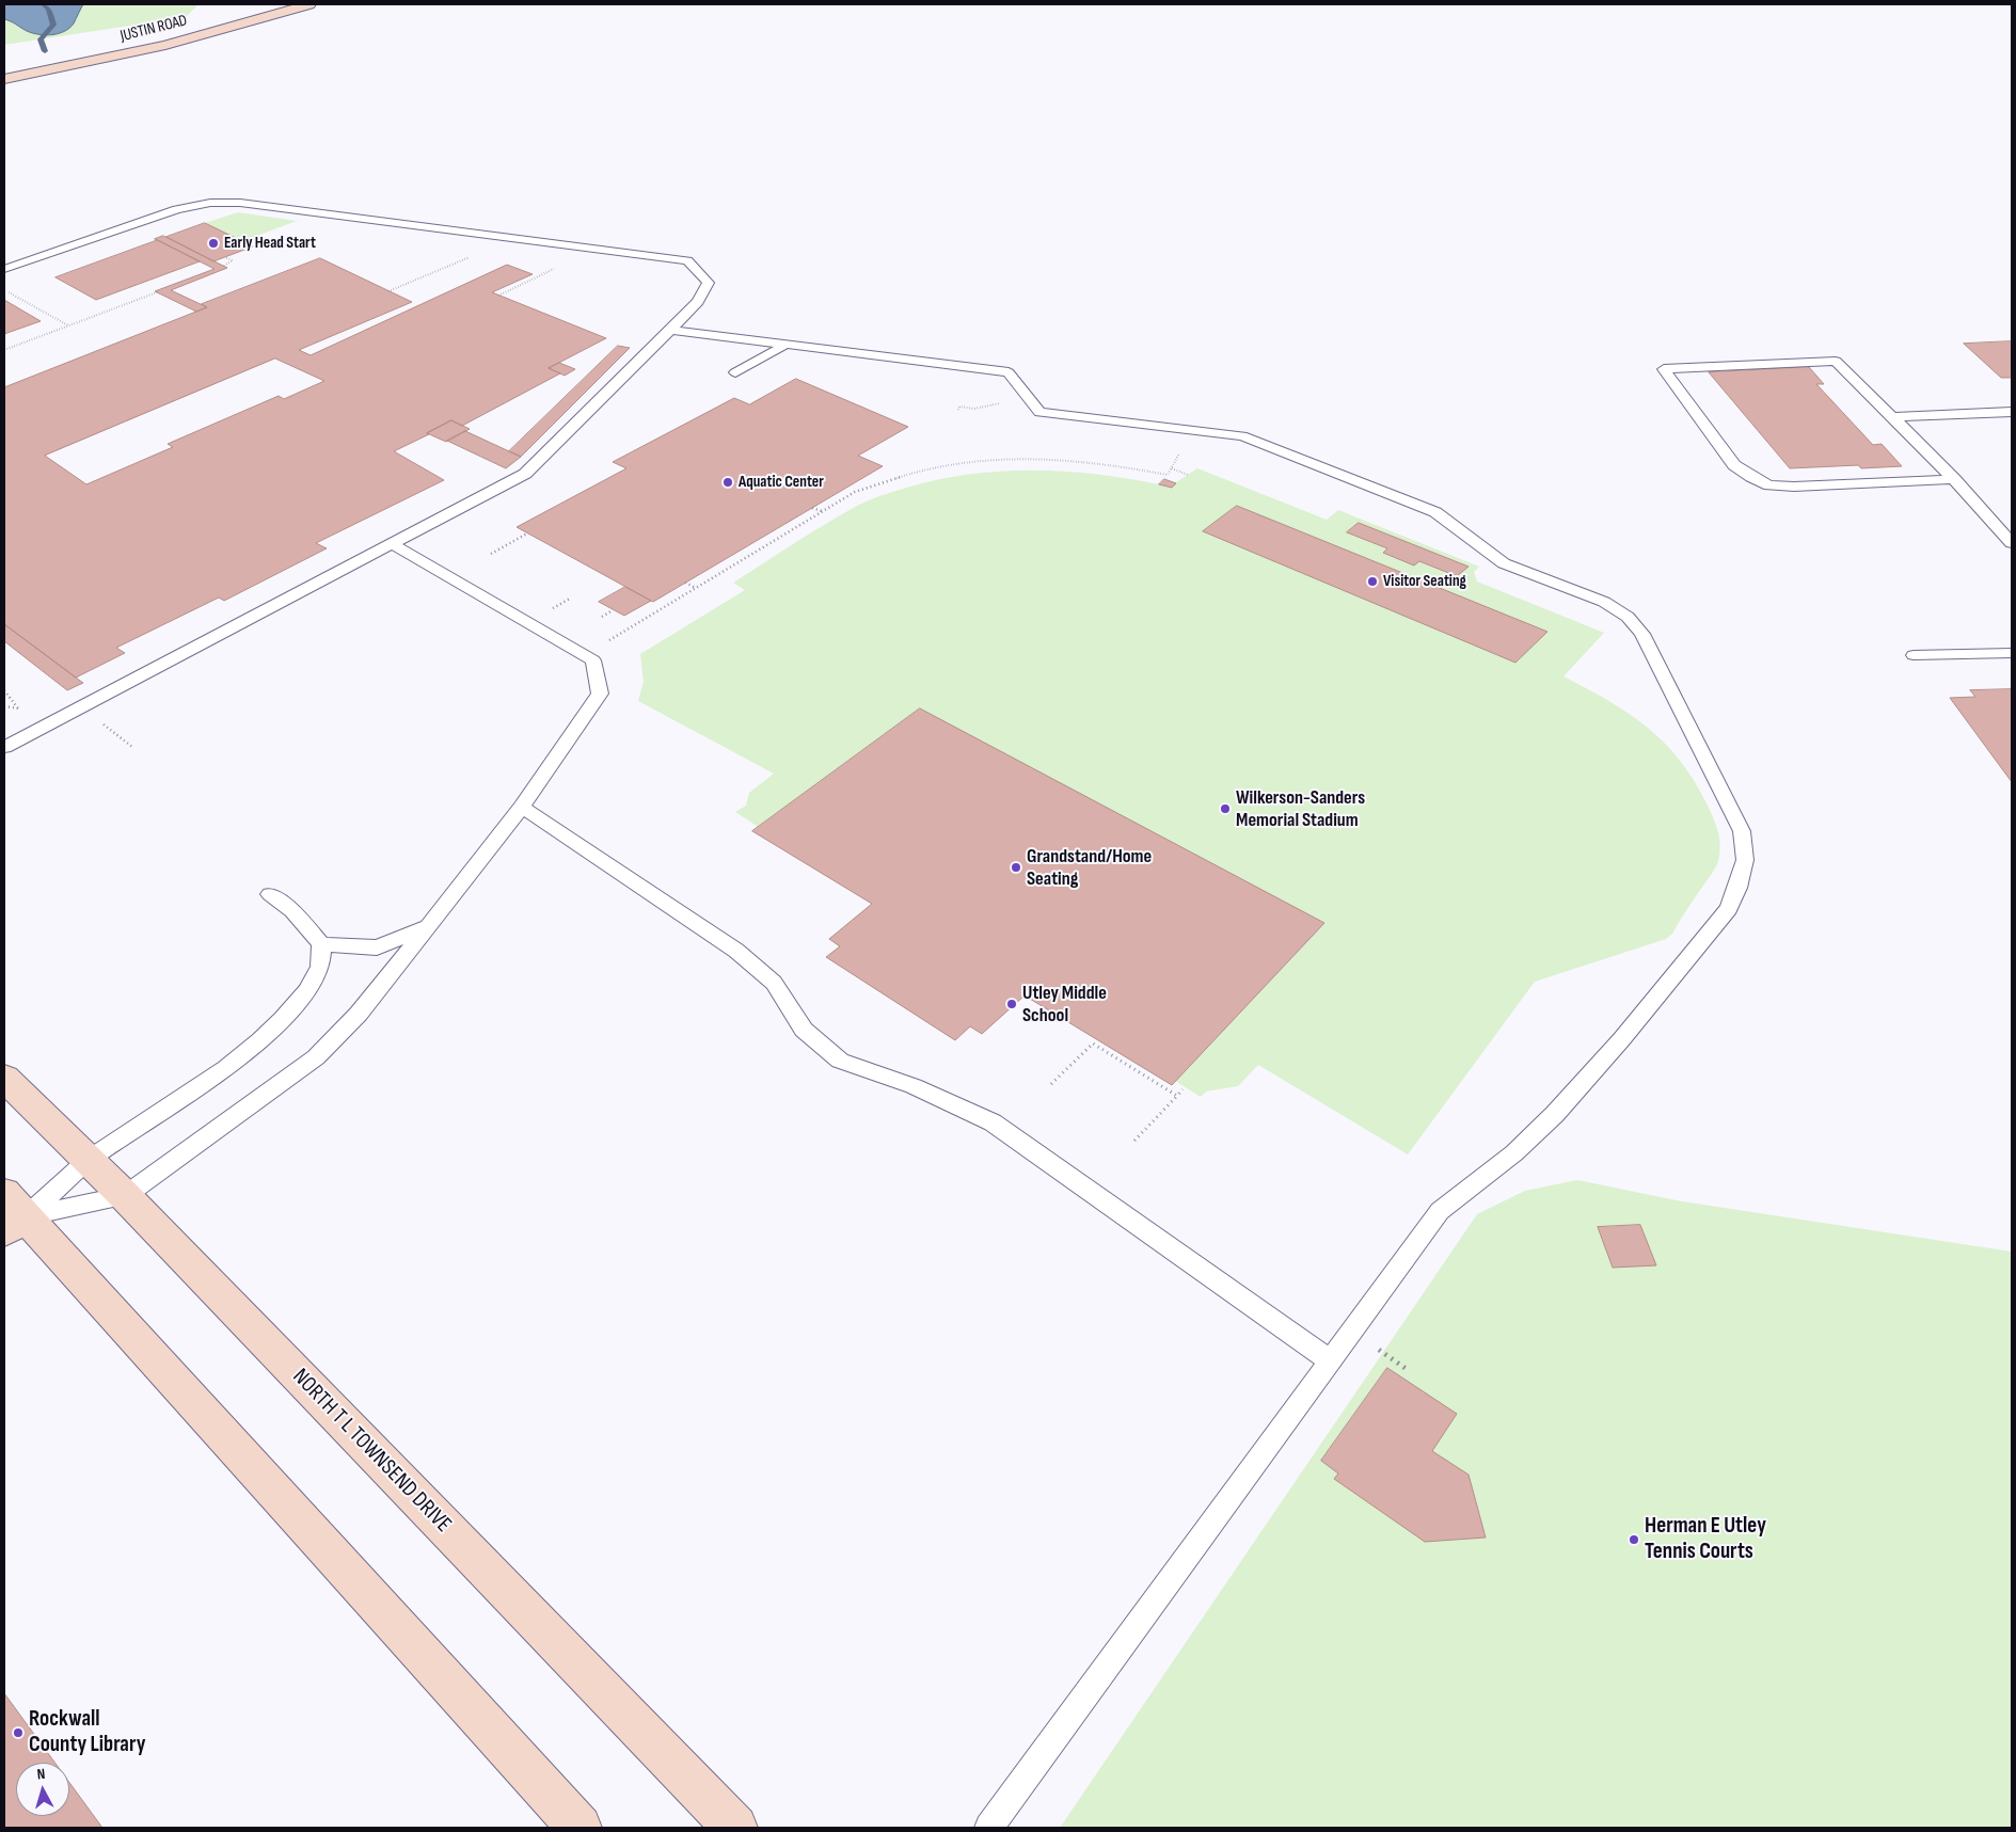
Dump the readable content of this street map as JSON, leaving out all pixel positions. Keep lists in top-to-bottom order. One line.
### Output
{"streets":{"street":["JUSTIN ROAD","NORTH T L TOWNSEND DRIVE"]},"places":["Early Head Start","Aquatic Center","Visitor Seating","Wilkerson-Sanders Memorial Stadium","Grandstand/Home Seating","Utley Middle School","Herman E Utley Tennis Courts","Rockwall County Library"],"north":"top"}
